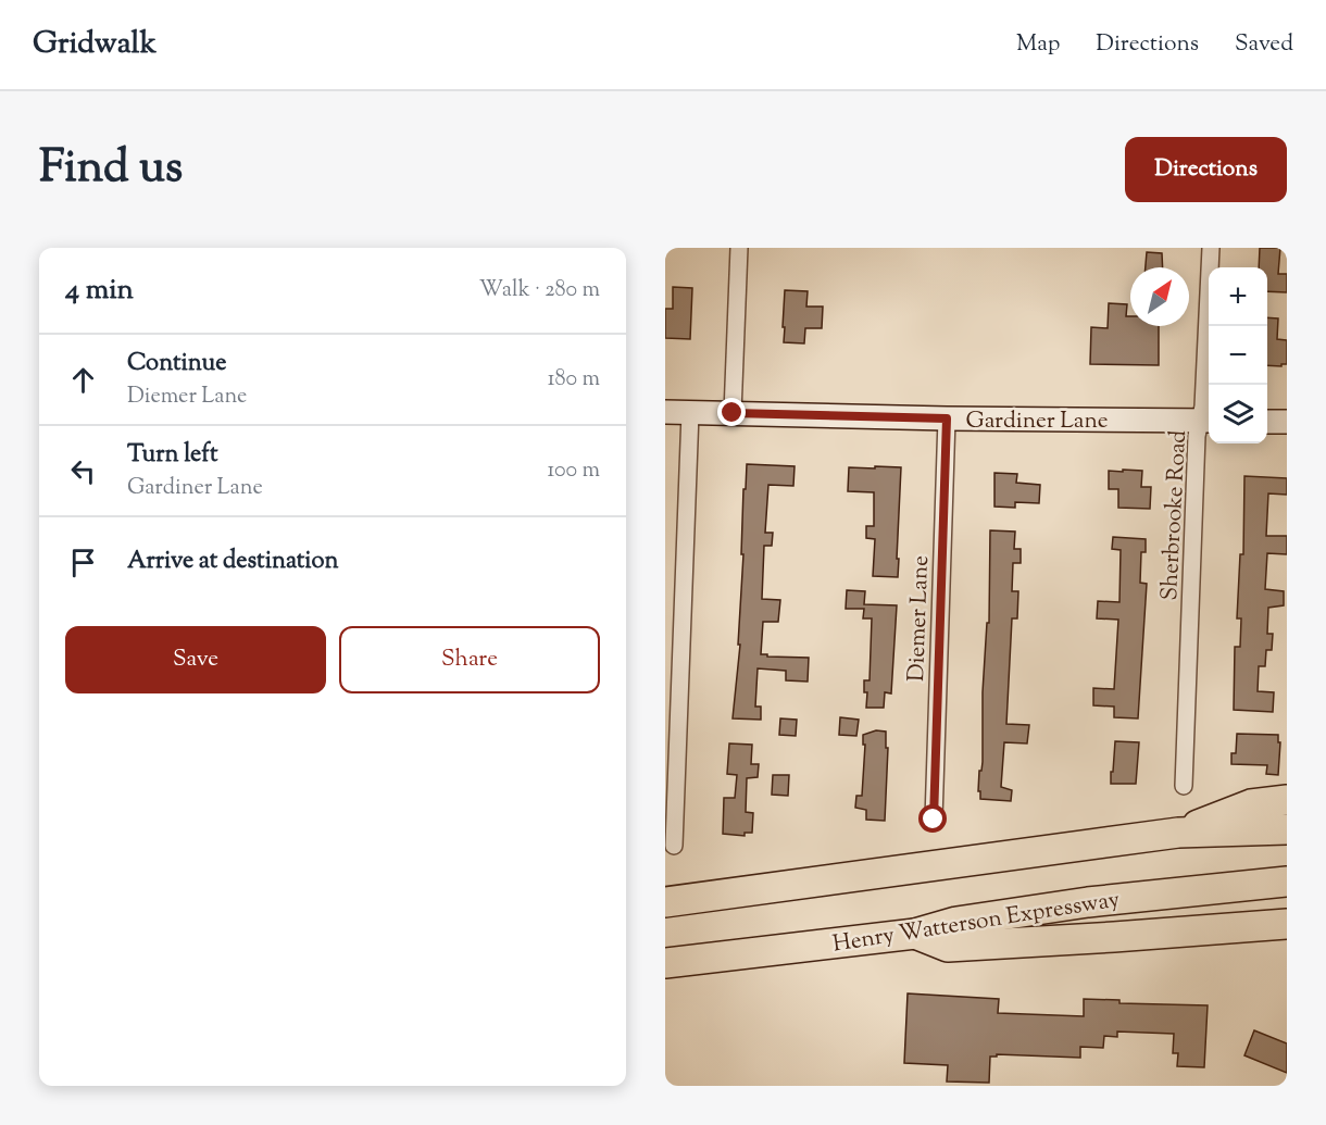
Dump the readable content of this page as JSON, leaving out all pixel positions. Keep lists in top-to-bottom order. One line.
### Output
{"streets":{"highway":["Henry Watterson Expressway"],"main road":["Gardiner Lane"],"street":["Sherbrooke Road","Diemer Lane"]},"crossings":[["Gardiner Lane","Sherbrooke Road"],["Gardiner Lane","Diemer Lane"]],"north":"top right","page":{"header":"Gridwalk","nav":["Map","Directions","Saved"],"title":"Find us","buttons":["Directions",["Save","Share"]],"heading":["4 min","Walk · 280 m"],"map_buttons":["+","−"],"list":[["Continue","Diemer Lane","180 m"],["Turn left","Gardiner Lane","100 m"],"Arrive at destination"]}}
